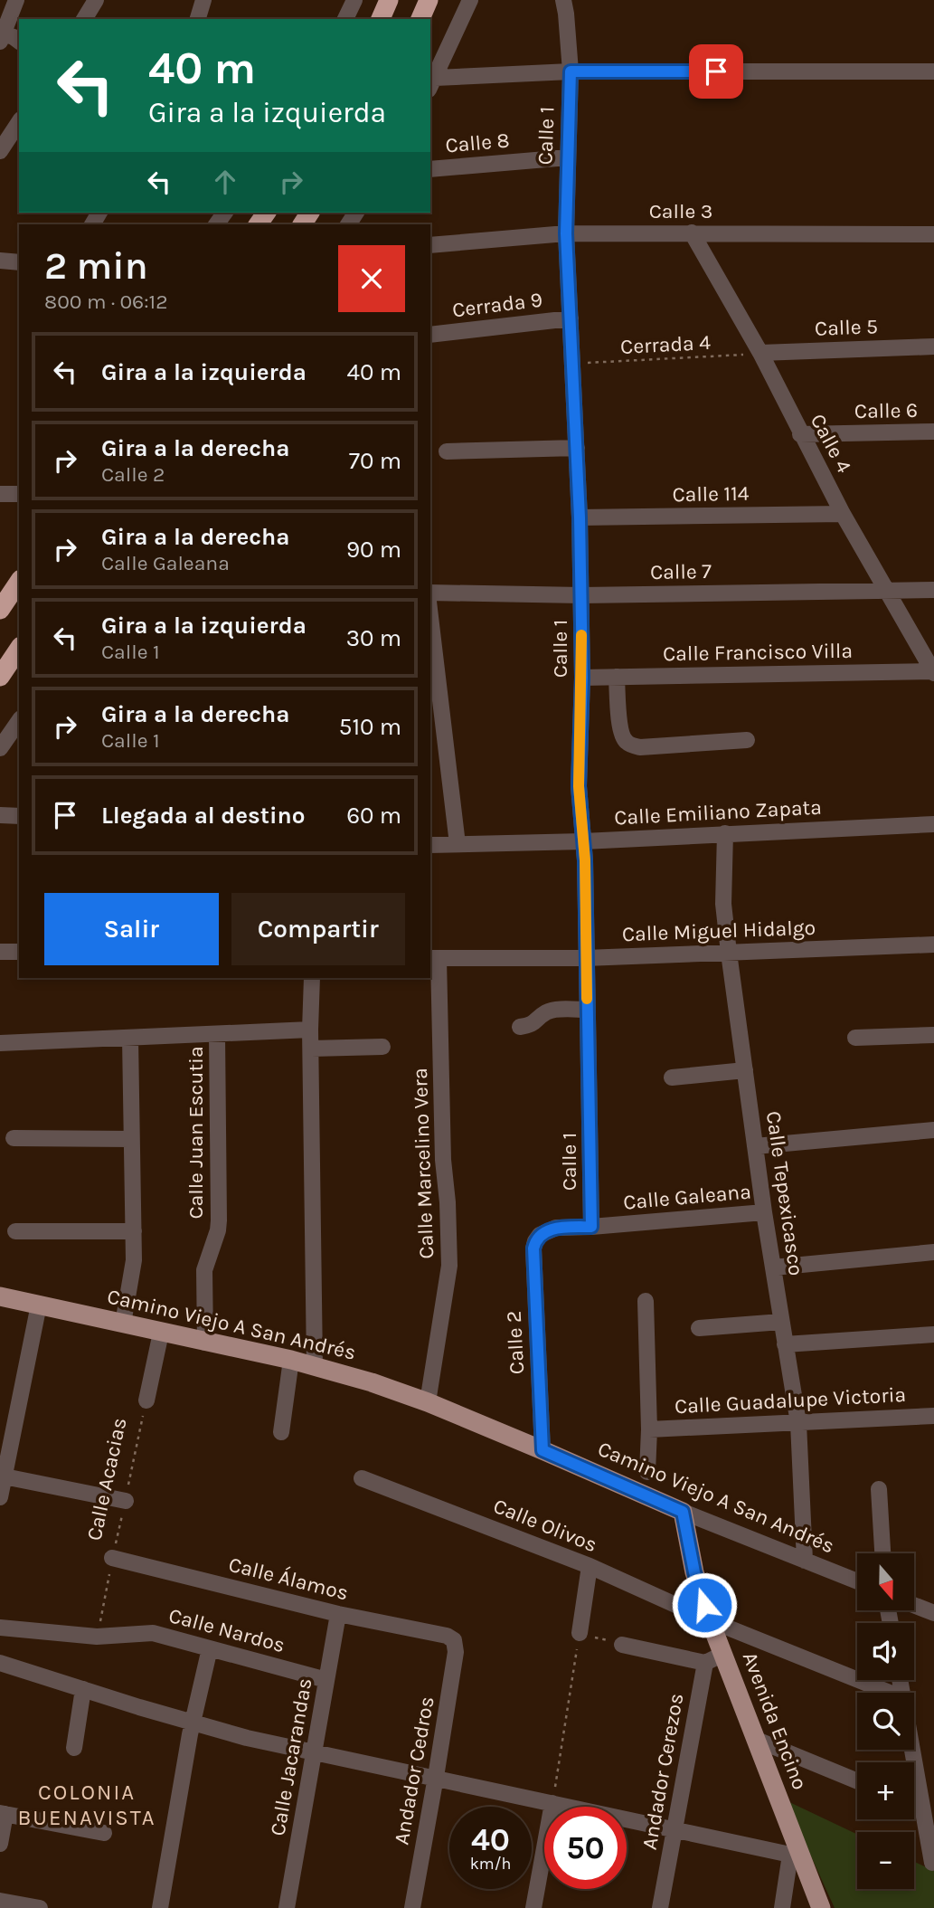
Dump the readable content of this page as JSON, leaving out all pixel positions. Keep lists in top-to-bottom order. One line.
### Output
{"streets":{"main road":["Camino Viejo A San Andrés","Avenida Encino"],"street":["Calle 1","Calle 8","Calle 3","Cerrada 9","Calle 5","Calle 6","Calle 4","Calle 114","Calle 7","Calle Francisco Villa","Calle Emiliano Zapata","Calle Miguel Hidalgo","Calle Juan Escutia","Calle Marcelino Vera","Calle Tepexicasco","Calle Galeana","Calle 2","Calle Guadalupe Victoria","Calle Acacias","Calle Olivos","Calle Álamos","Calle Nardos","Calle Jacarandas","Andador Cedros","Andador Cerezos"],"path":["Cerrada 4"]},"crossings":[["Calle 1","Calle 8"],["Calle 1","Calle 3"],["Calle 1","Cerrada 9"],["Calle 1","Cerrada 4"],["Calle 1","Calle 114"],["Calle 1","Calle 7"],["Calle 1","Calle Francisco Villa"],["Calle 1","Calle Emiliano Zapata"],["Calle 1","Calle Miguel Hidalgo"],["Calle 1","Calle Galeana"],["Calle 3","Calle 4"],["Calle 5","Cerrada 4"],["Calle 5","Calle 4"],["Cerrada 4","Calle 4"],["Calle 6","Calle 4"],["Calle 4","Calle 114"],["Calle 4","Calle 7"],["Calle 4","Calle Francisco Villa"],["Calle Emiliano Zapata","Calle Tepexicasco"],["Calle Miguel Hidalgo","Calle Marcelino Vera"],["Calle Miguel Hidalgo","Calle Tepexicasco"],["Calle Juan Escutia","Camino Viejo A San Andrés"],["Calle Marcelino Vera","Camino Viejo A San Andrés"],["Calle Tepexicasco","Calle Galeana"],["Calle Tepexicasco","Camino Viejo A San Andrés"],["Calle Tepexicasco","Calle Guadalupe Victoria"],["Calle Galeana","Calle 2"],["Camino Viejo A San Andrés","Calle 2"],["Camino Viejo A San Andrés","Calle Acacias"],["Camino Viejo A San Andrés","Avenida Encino"],["Calle Acacias","Calle Álamos"],["Calle Acacias","Calle Nardos"],["Calle Olivos","Avenida Encino"],["Calle Álamos","Calle Jacarandas"],["Calle Álamos","Andador Cedros"],["Calle Nardos","Calle Jacarandas"]],"districts":["COLONIA BUENAVISTA"],"north":"bottom","page":{"turn":["40 m","Gira a la izquierda"],"heading":["2 min","800 m · 06:12"],"list":[{"name":"Gira a la izquierda","value":"40 m"},{"name":"Gira a la derecha","note":"Calle 2","value":"70 m"},{"name":"Gira a la derecha","note":"Calle Galeana","value":"90 m"},{"name":"Gira a la izquierda","note":"Calle 1","value":"30 m"},{"name":"Gira a la derecha","note":"Calle 1","value":"510 m"},{"name":"Llegada al destino","value":"60 m"}],"buttons":["Salir","Compartir"],"map_buttons":["+","−"],"speed":"40 km/h","limit":"50"}}
